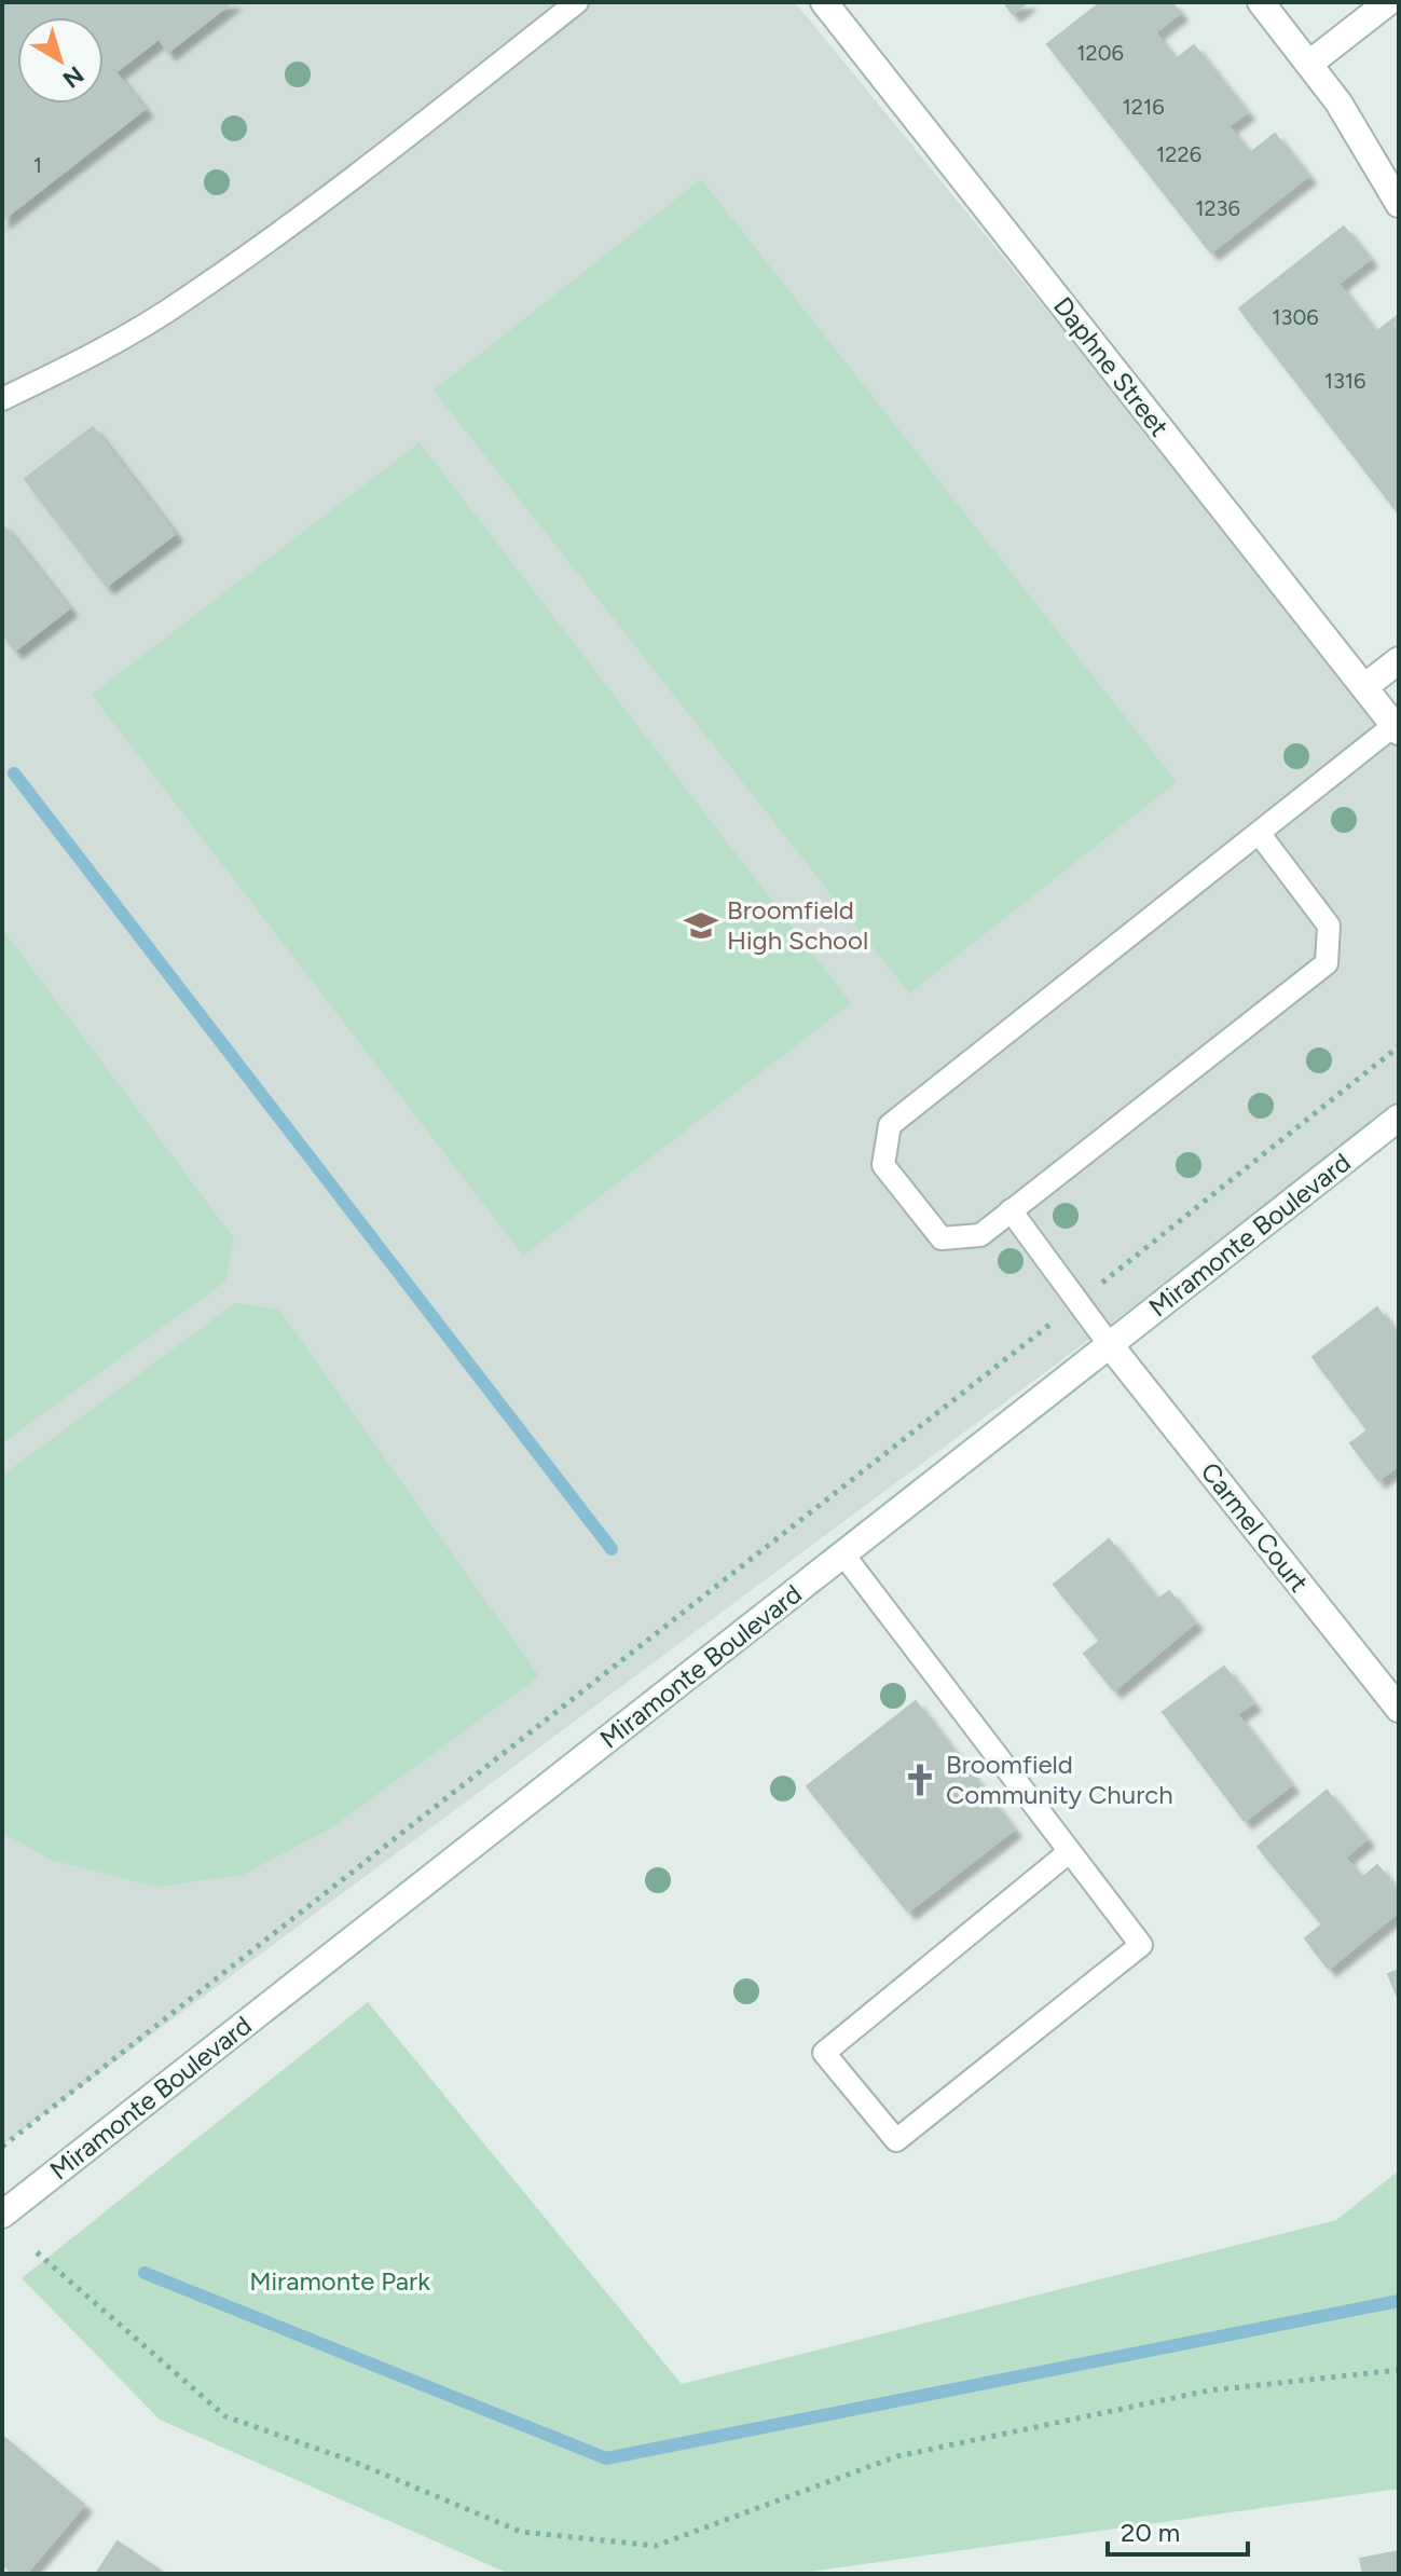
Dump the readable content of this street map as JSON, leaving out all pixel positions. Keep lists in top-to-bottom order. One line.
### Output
{"streets":{"street":["Daphne Street","Miramonte Boulevard","Carmel Court"]},"crossings":[["Miramonte Boulevard","Carmel Court"]],"parks":["Miramonte Park"],"places":{"school or university":["Broomfield High School"],"church":["Broomfield Community Church"]},"house_numbers":["1206","1216","1226","1","1236","1306","1316"],"scale_bar":"20 m","north":"bottom right"}
